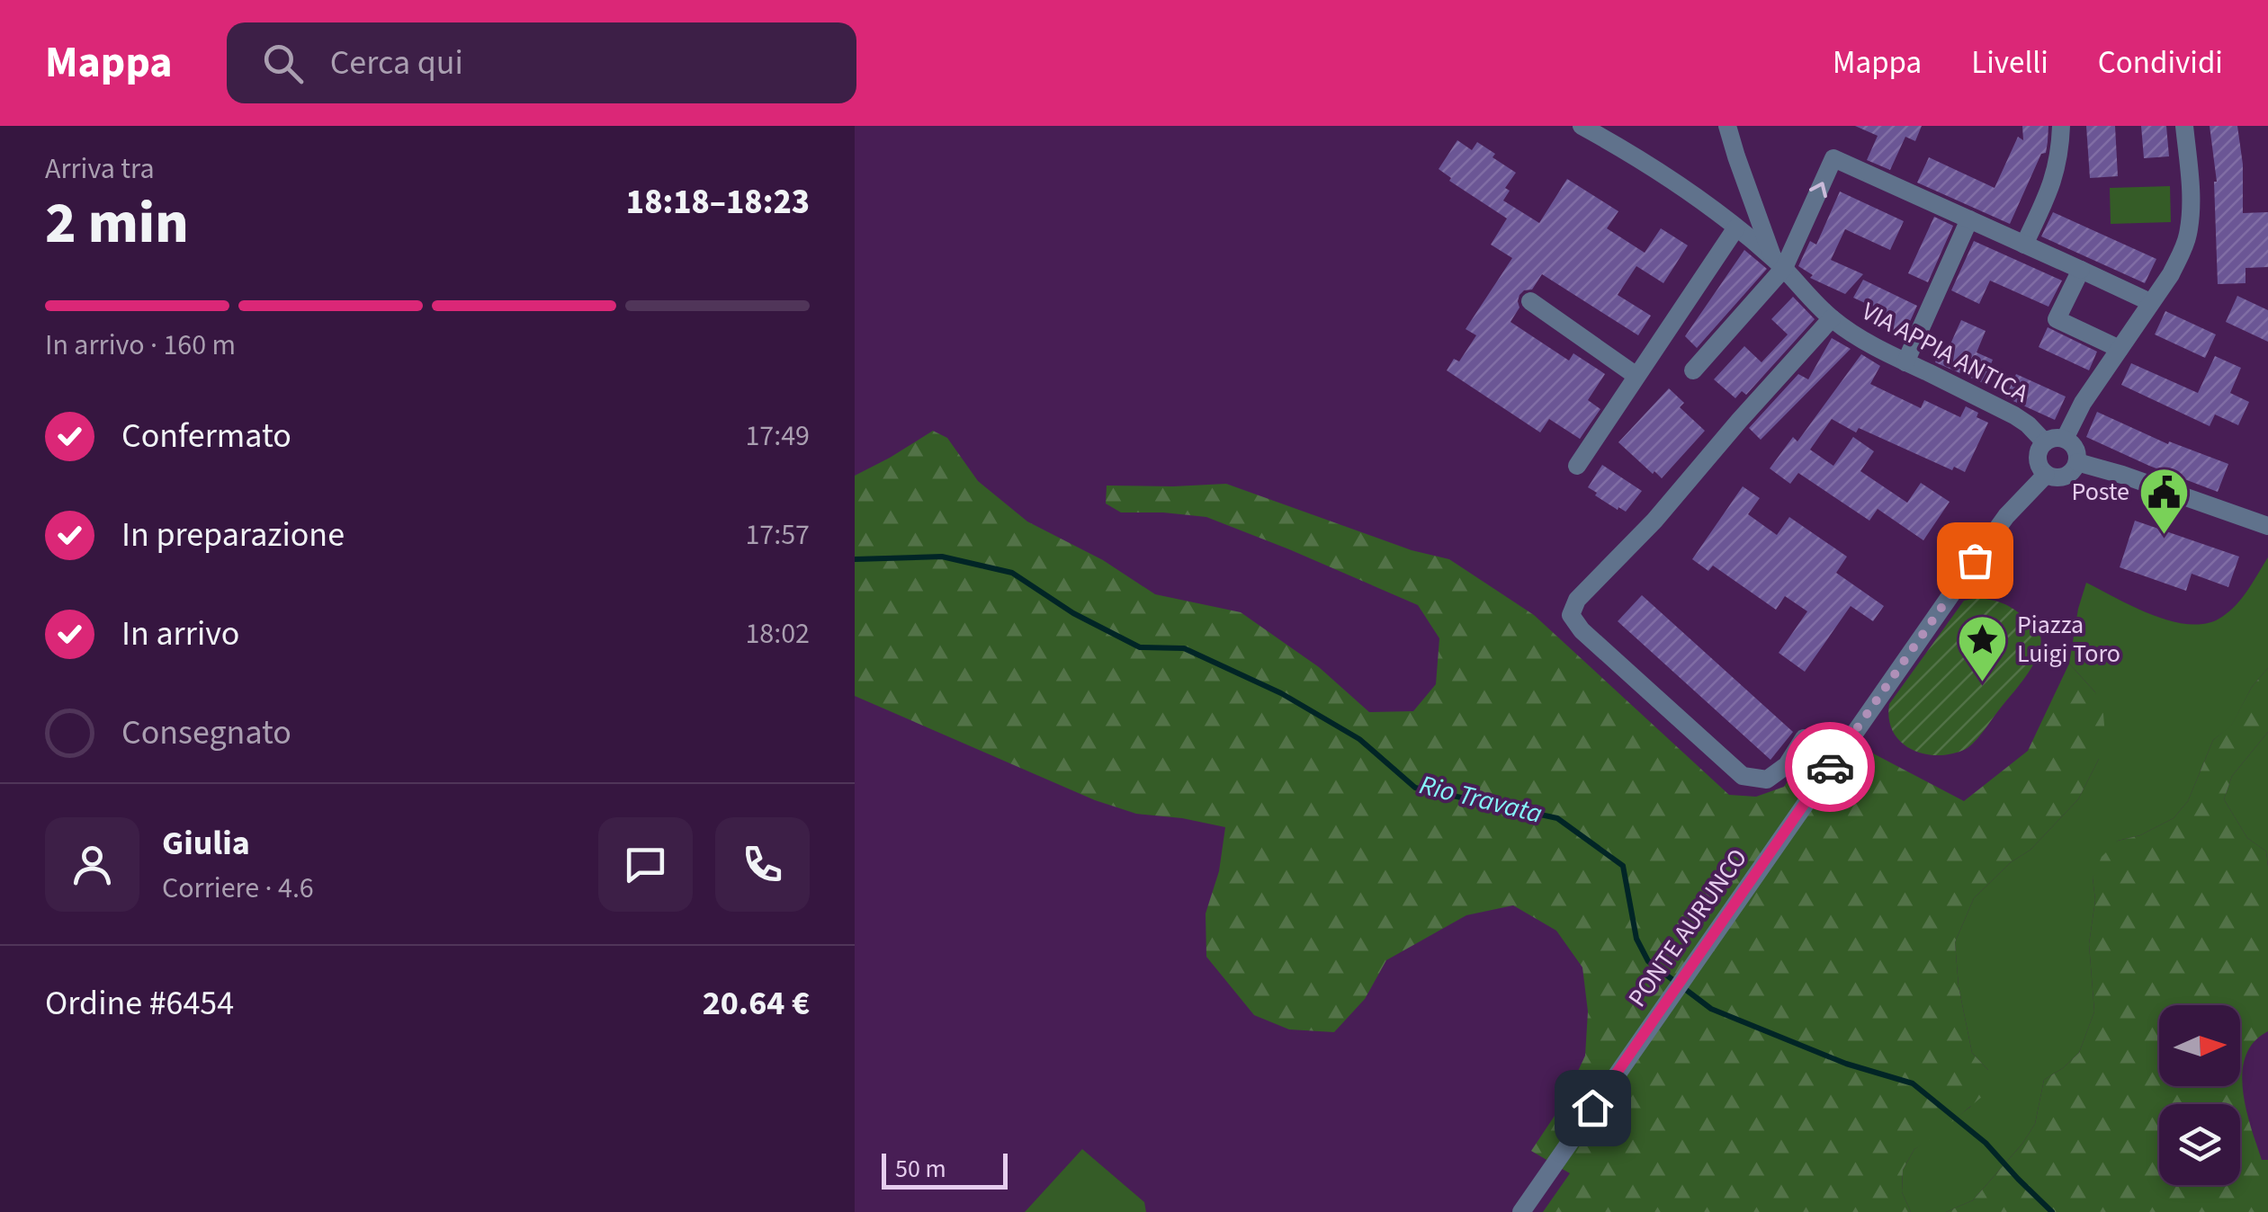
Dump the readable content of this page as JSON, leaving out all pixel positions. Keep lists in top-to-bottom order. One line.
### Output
{"streets":{"street":["VIA APPIA ANTICA","PONTE AURUNCO"]},"crossings":[["VIA APPIA ANTICA","PONTE AURUNCO"]],"water":["Rio Travata"],"places":{"public building":["Poste"],"place":["Piazza Luigi Toro"]},"scale_bar":"50 m","north":"right","page":{"header":"Mappa","search":"Cerca qui","nav":["Mappa","Livelli","Condividi"],"heading":["2 min","Arriva tra","18:18–18:23"],"panel":["Giulia","Corriere · 4.6","Ordine #6454","20.64 €"],"bar":"In arrivo · 160 m","list":[["Confermato","17:49"],["In preparazione","17:57"],["In arrivo","18:02"],"Consegnato"],"scale":"50 m"}}
